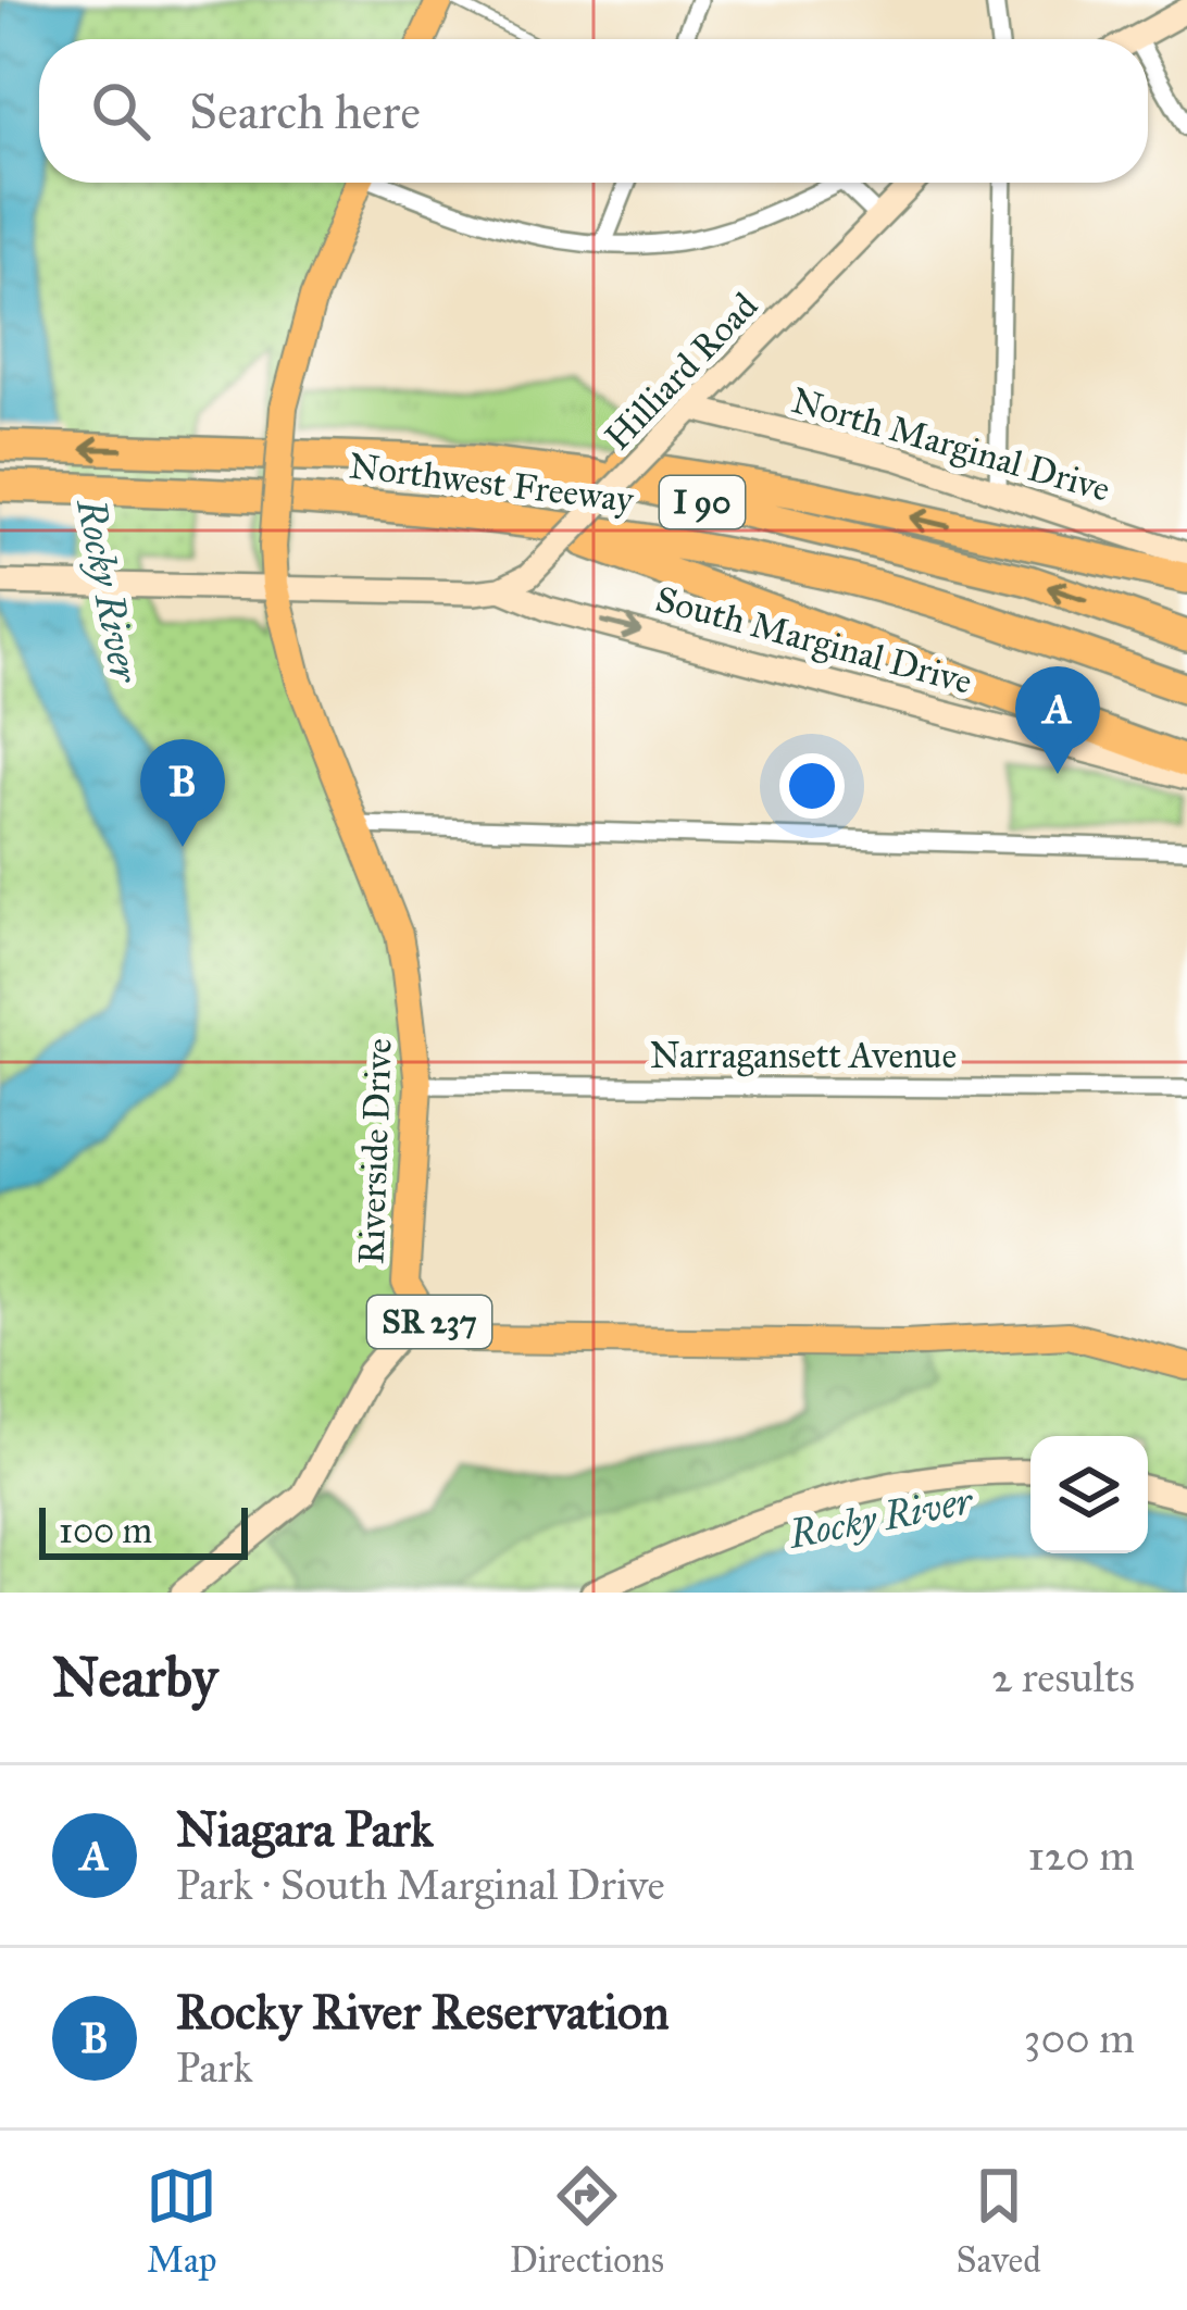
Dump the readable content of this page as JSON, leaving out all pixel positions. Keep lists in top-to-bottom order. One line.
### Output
{"streets":{"highway":["Northwest Freeway","I 90"],"main road":["Hilliard Road","North Marginal Drive","South Marginal Drive","Riverside Drive","SR 237"],"street":["Narragansett Avenue"]},"crossings":[["Hilliard Road","North Marginal Drive"],["Hilliard Road","South Marginal Drive"],["Hilliard Road","Riverside Drive"],["Narragansett Avenue","Riverside Drive"],["Riverside Drive","SR 237"]],"one_way":["South Marginal Drive"],"water":["Rocky River"],"scale_bar":"100 m","page":{"search":"Search here","pins":["A","B"],"scale":"100 m","heading":["Nearby","2 results"],"list":[{"mark":"A","name":"Niagara Park","note":"Park · South Marginal Drive","value":"120 m"},{"mark":"B","name":"Rocky River Reservation","note":"Park","value":"300 m"}],"nav":["Map","Directions","Saved"]}}
